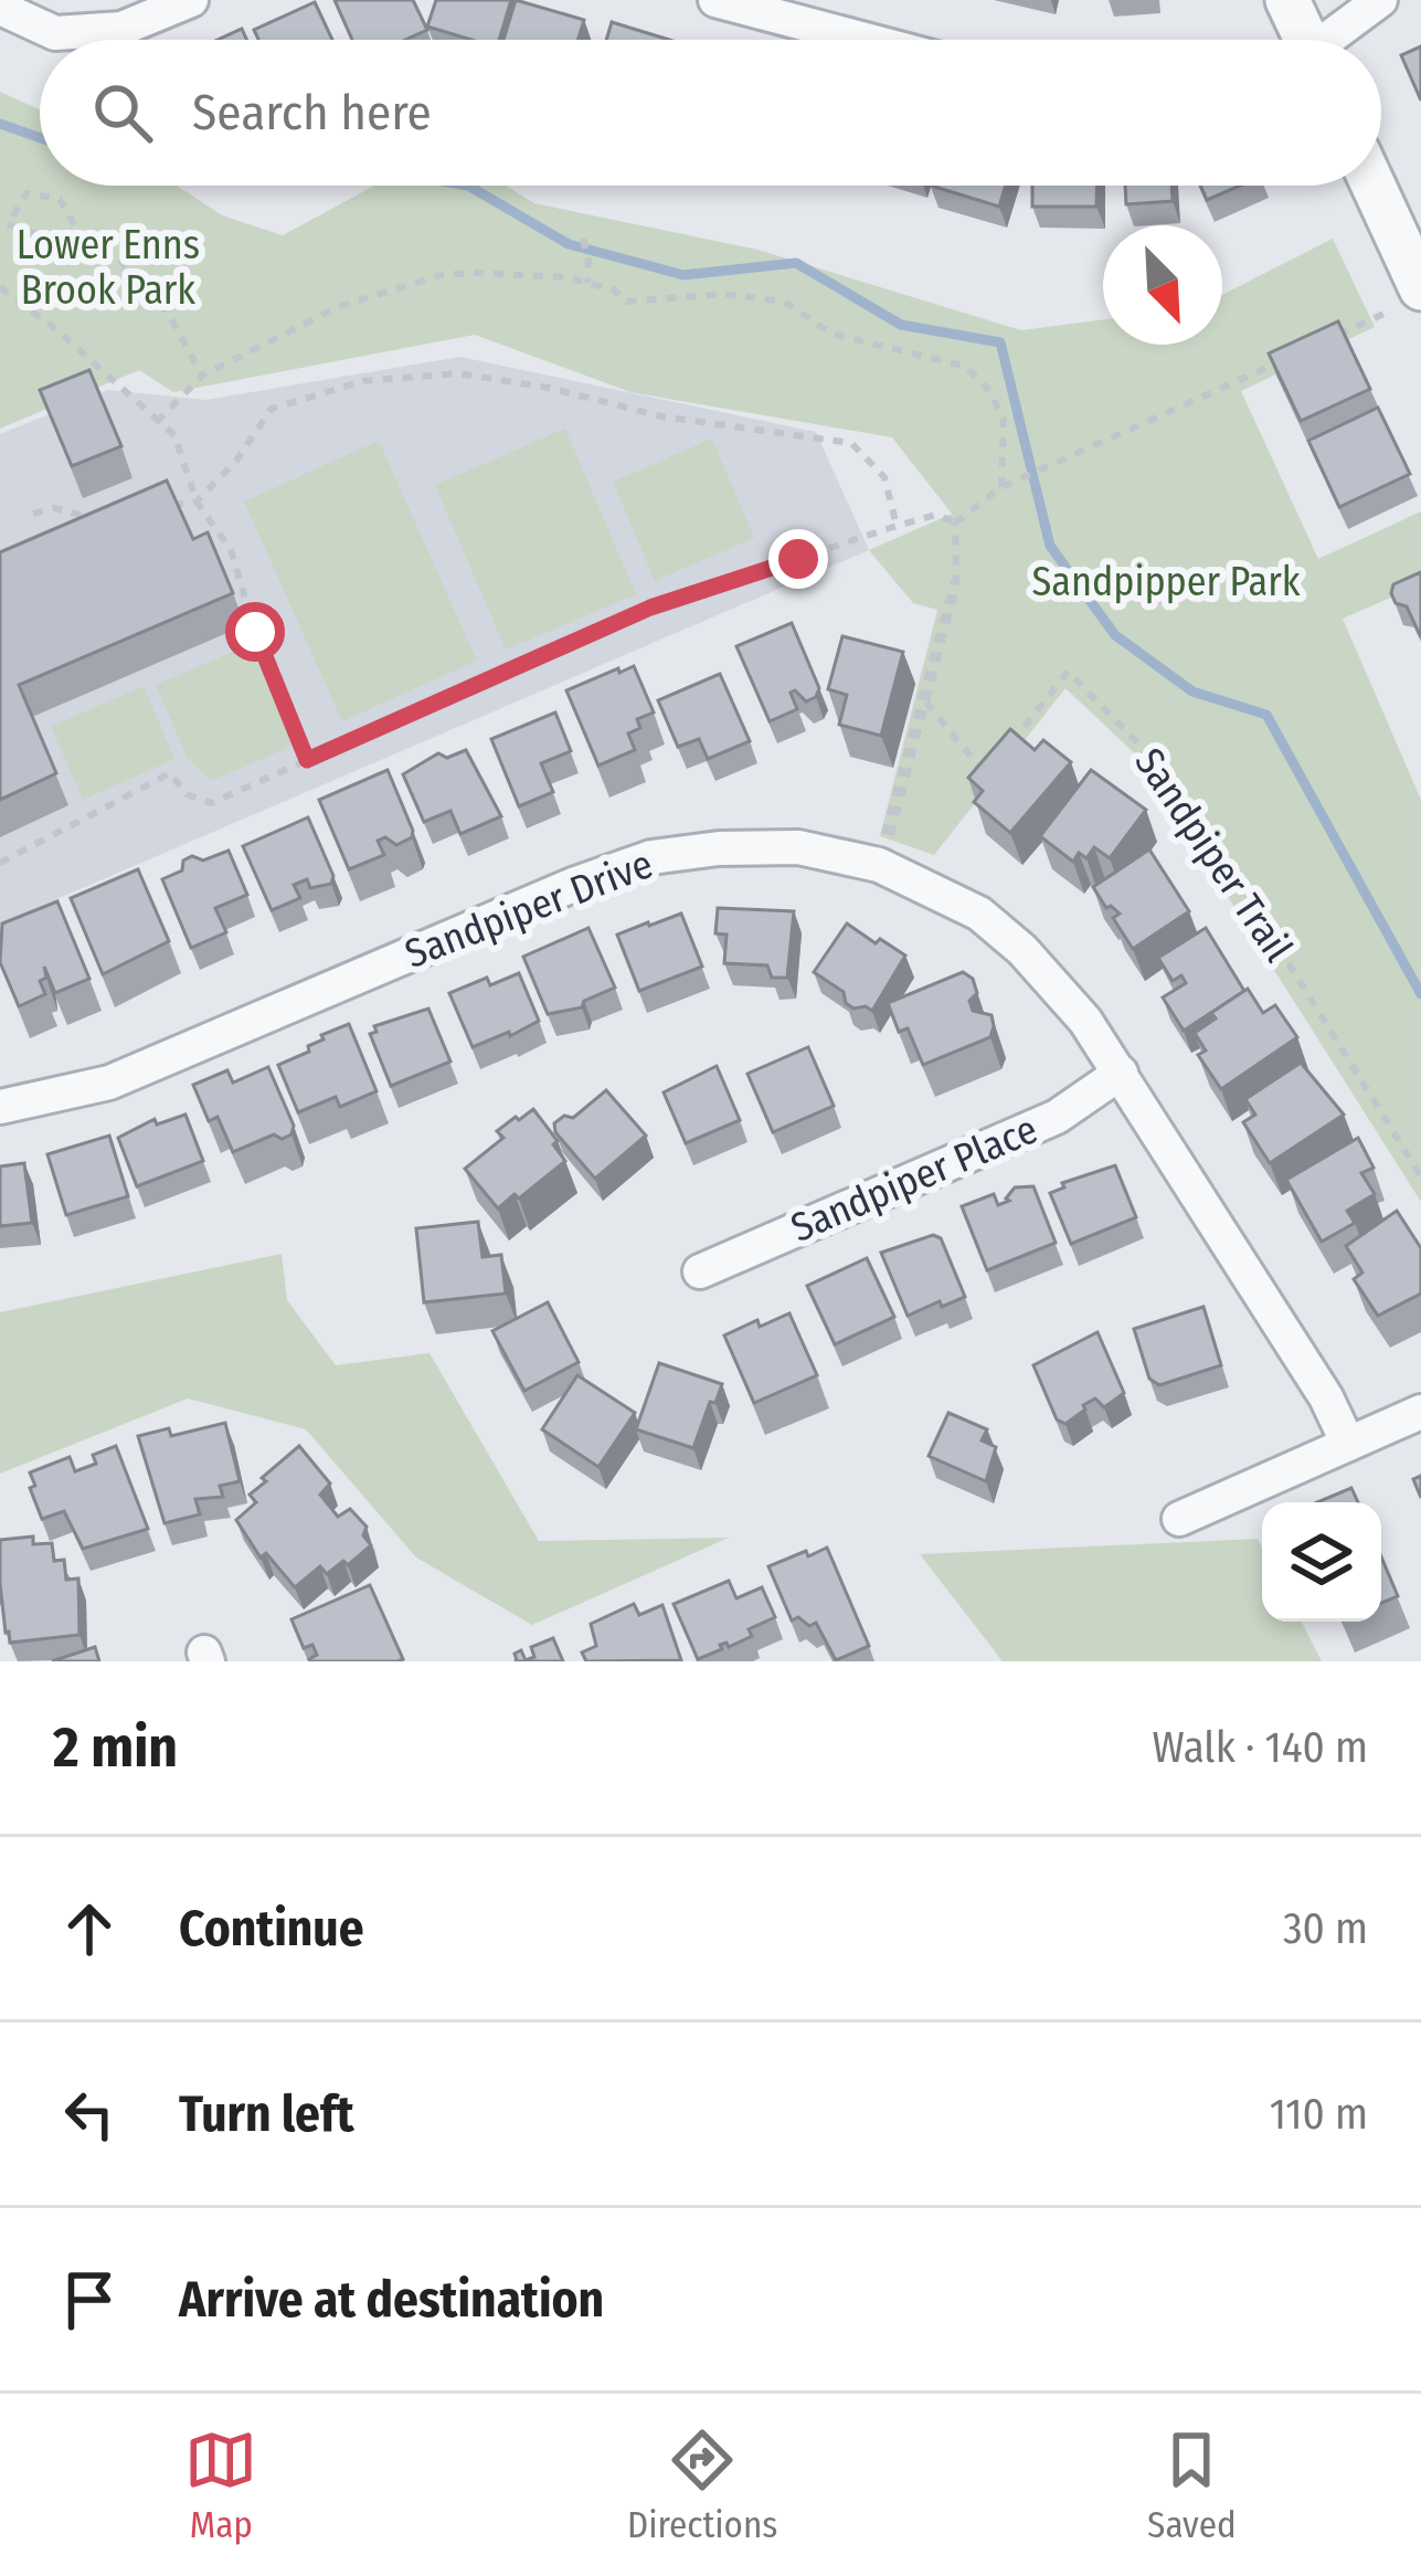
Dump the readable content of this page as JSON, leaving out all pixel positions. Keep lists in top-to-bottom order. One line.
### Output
{"streets":{"street":["Sandpiper Drive","Sandpiper Place"],"path":["Sandpiper Trail"]},"crossings":[["Sandpiper Drive","Sandpiper Place"]],"parks":["Lower Enns Brook Park","Sandpipper Park"],"north":"bottom right","page":{"search":"Search here","heading":["2 min","Walk · 140 m"],"list":[["Continue","30 m"],["Turn left","110 m"],"Arrive at destination"],"nav":["Map","Directions","Saved"]}}
